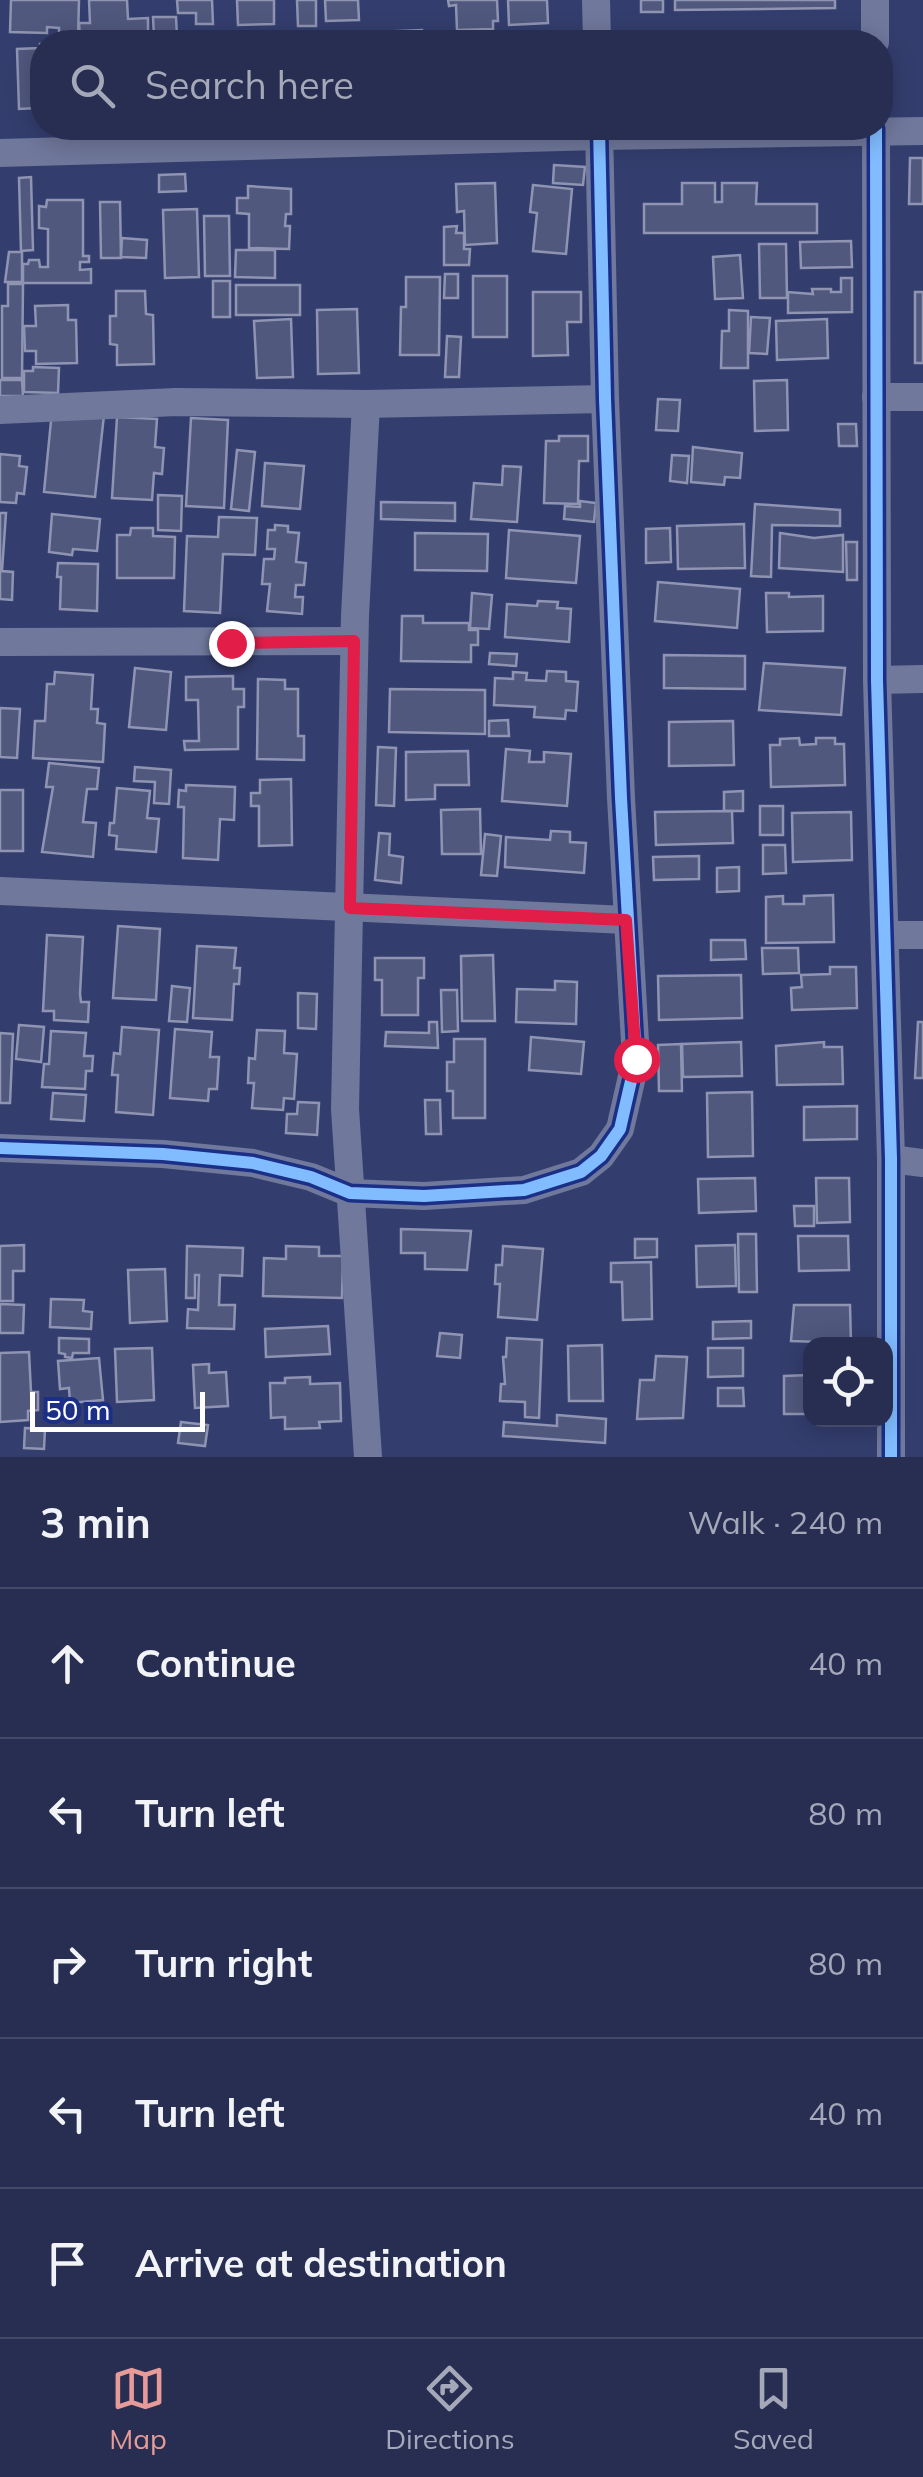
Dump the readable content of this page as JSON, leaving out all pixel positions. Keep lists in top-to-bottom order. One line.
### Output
{"scale_bar":"50 m","page":{"search":"Search here","scale":"50 m","heading":["3 min","Walk · 240 m"],"list":[["Continue","40 m"],["Turn left","80 m"],["Turn right","80 m"],["Turn left","40 m"],"Arrive at destination"],"nav":["Map","Directions","Saved"]}}
